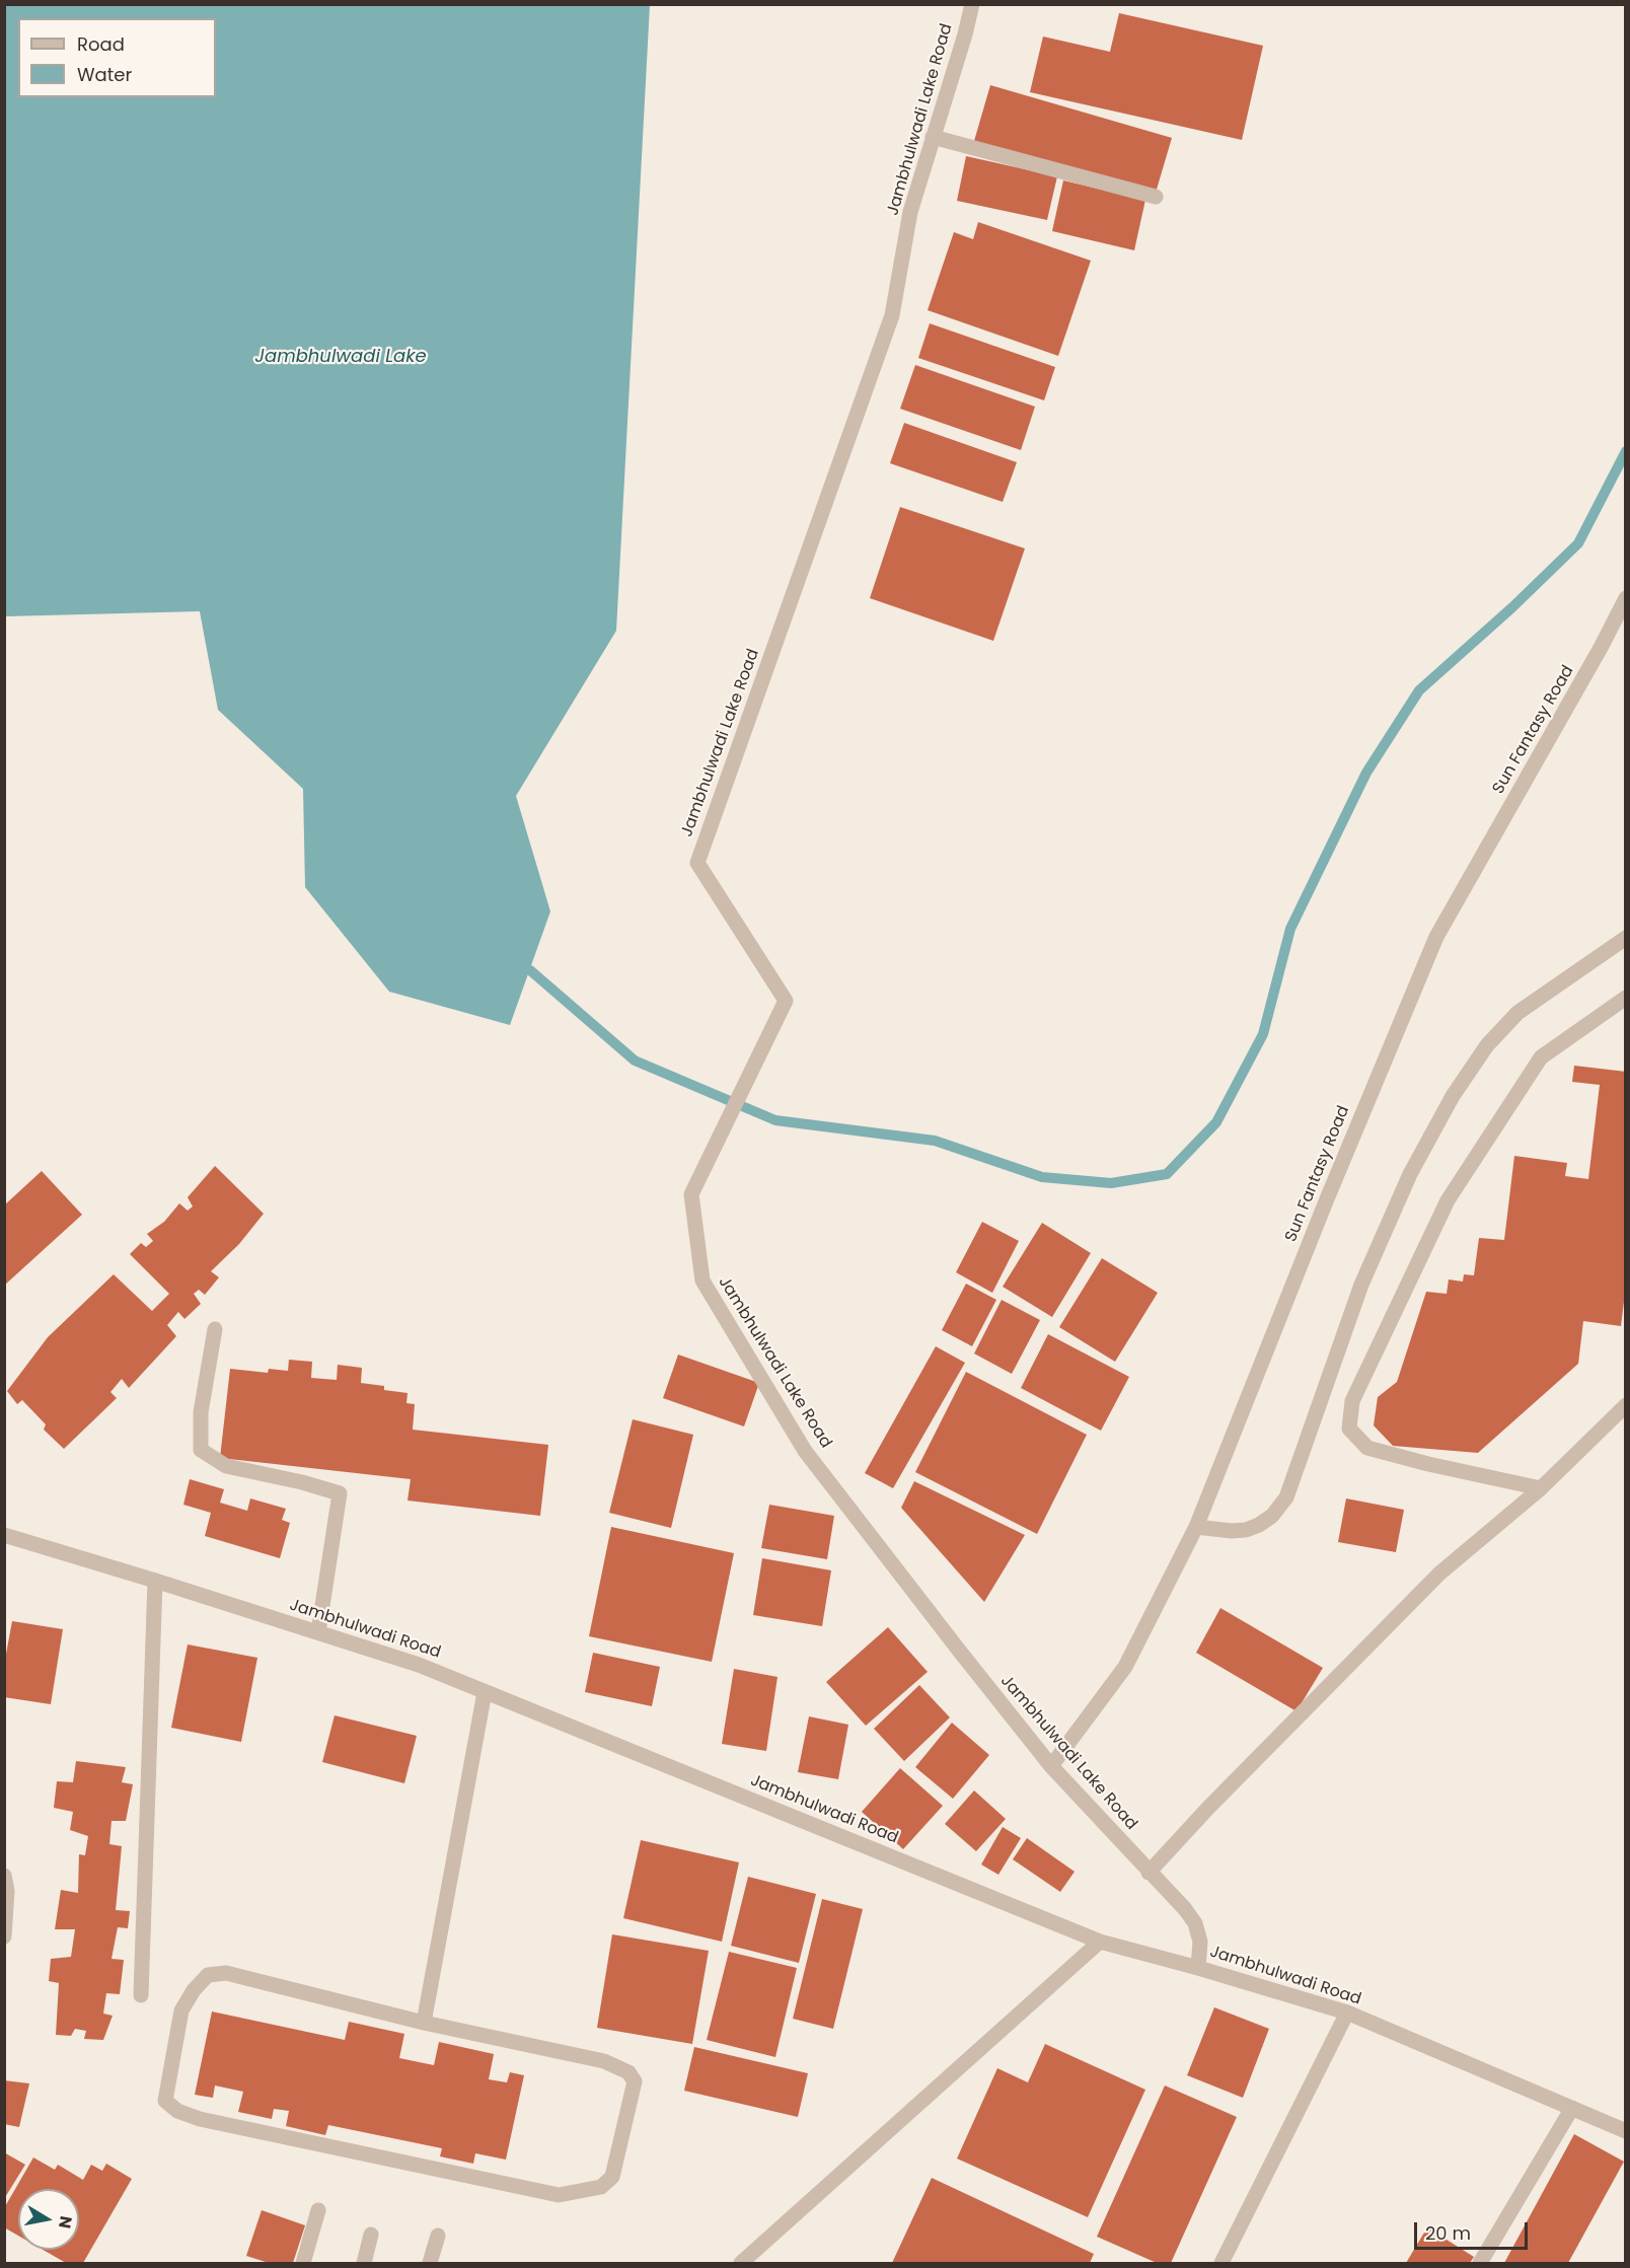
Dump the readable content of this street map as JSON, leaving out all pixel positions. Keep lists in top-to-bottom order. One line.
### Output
{"streets":{"street":["Jambhulwadi Lake Road","Sun Fantasy Road","Jambhulwadi Road"]},"crossings":[["Jambhulwadi Lake Road","Sun Fantasy Road"],["Jambhulwadi Lake Road","Jambhulwadi Road"]],"water":["Jambhulwadi Lake"],"legend":["Road","Water"],"scale_bar":"20 m","north":"right"}
